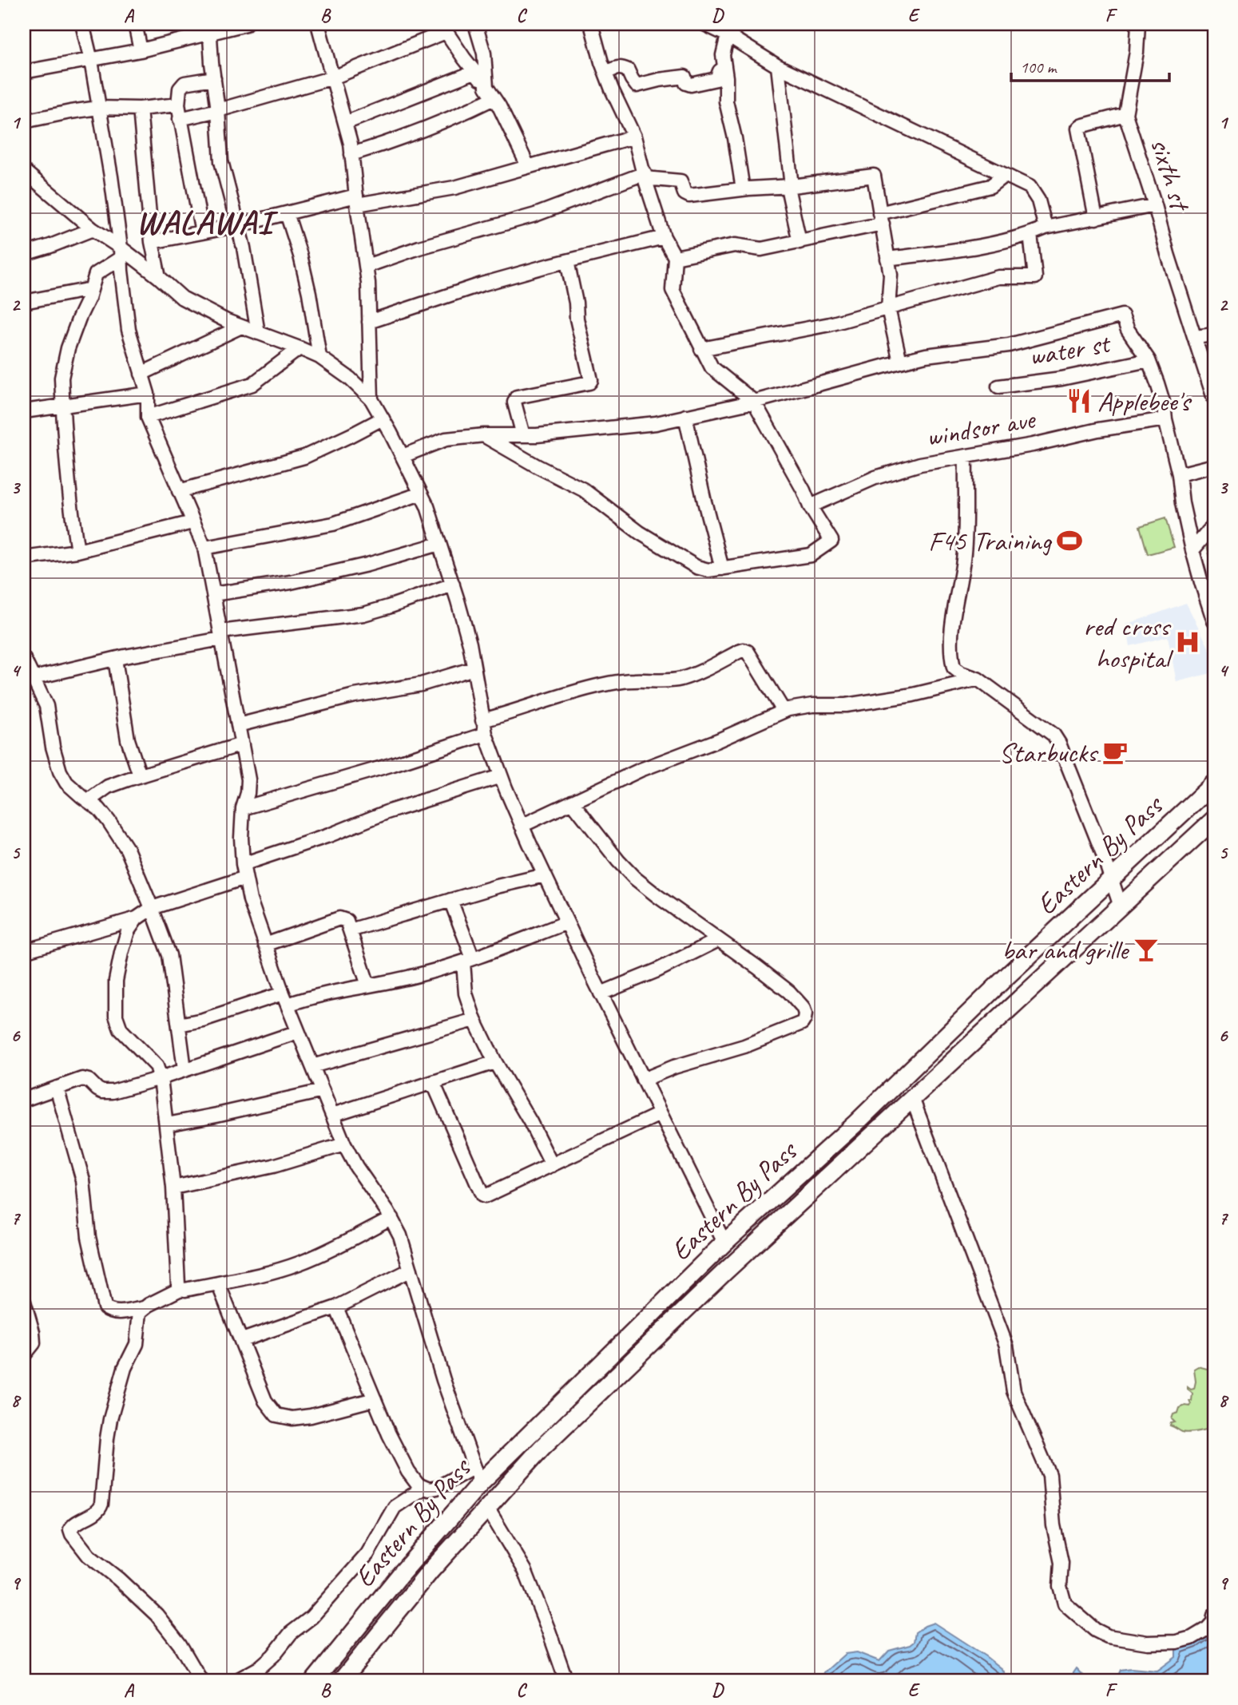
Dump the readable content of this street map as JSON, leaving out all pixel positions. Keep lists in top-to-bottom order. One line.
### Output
{"streets":{"main road":["Eastern By Pass"],"street":["sixth st","water st","windsor ave"]},"districts":["WALAWAI"],"places":{"restaurant":["Applebee's"],"sports":["F45 Training"],"hospital":["red cross hospital"],"cafe":["Starbucks"],"bar":["bar and grille"]},"scale_bar":"100 m","grid":{"columns":["A","B","C","D","E","F"],"rows":["1","2","3","4","5","6","7","8","9"]}}
